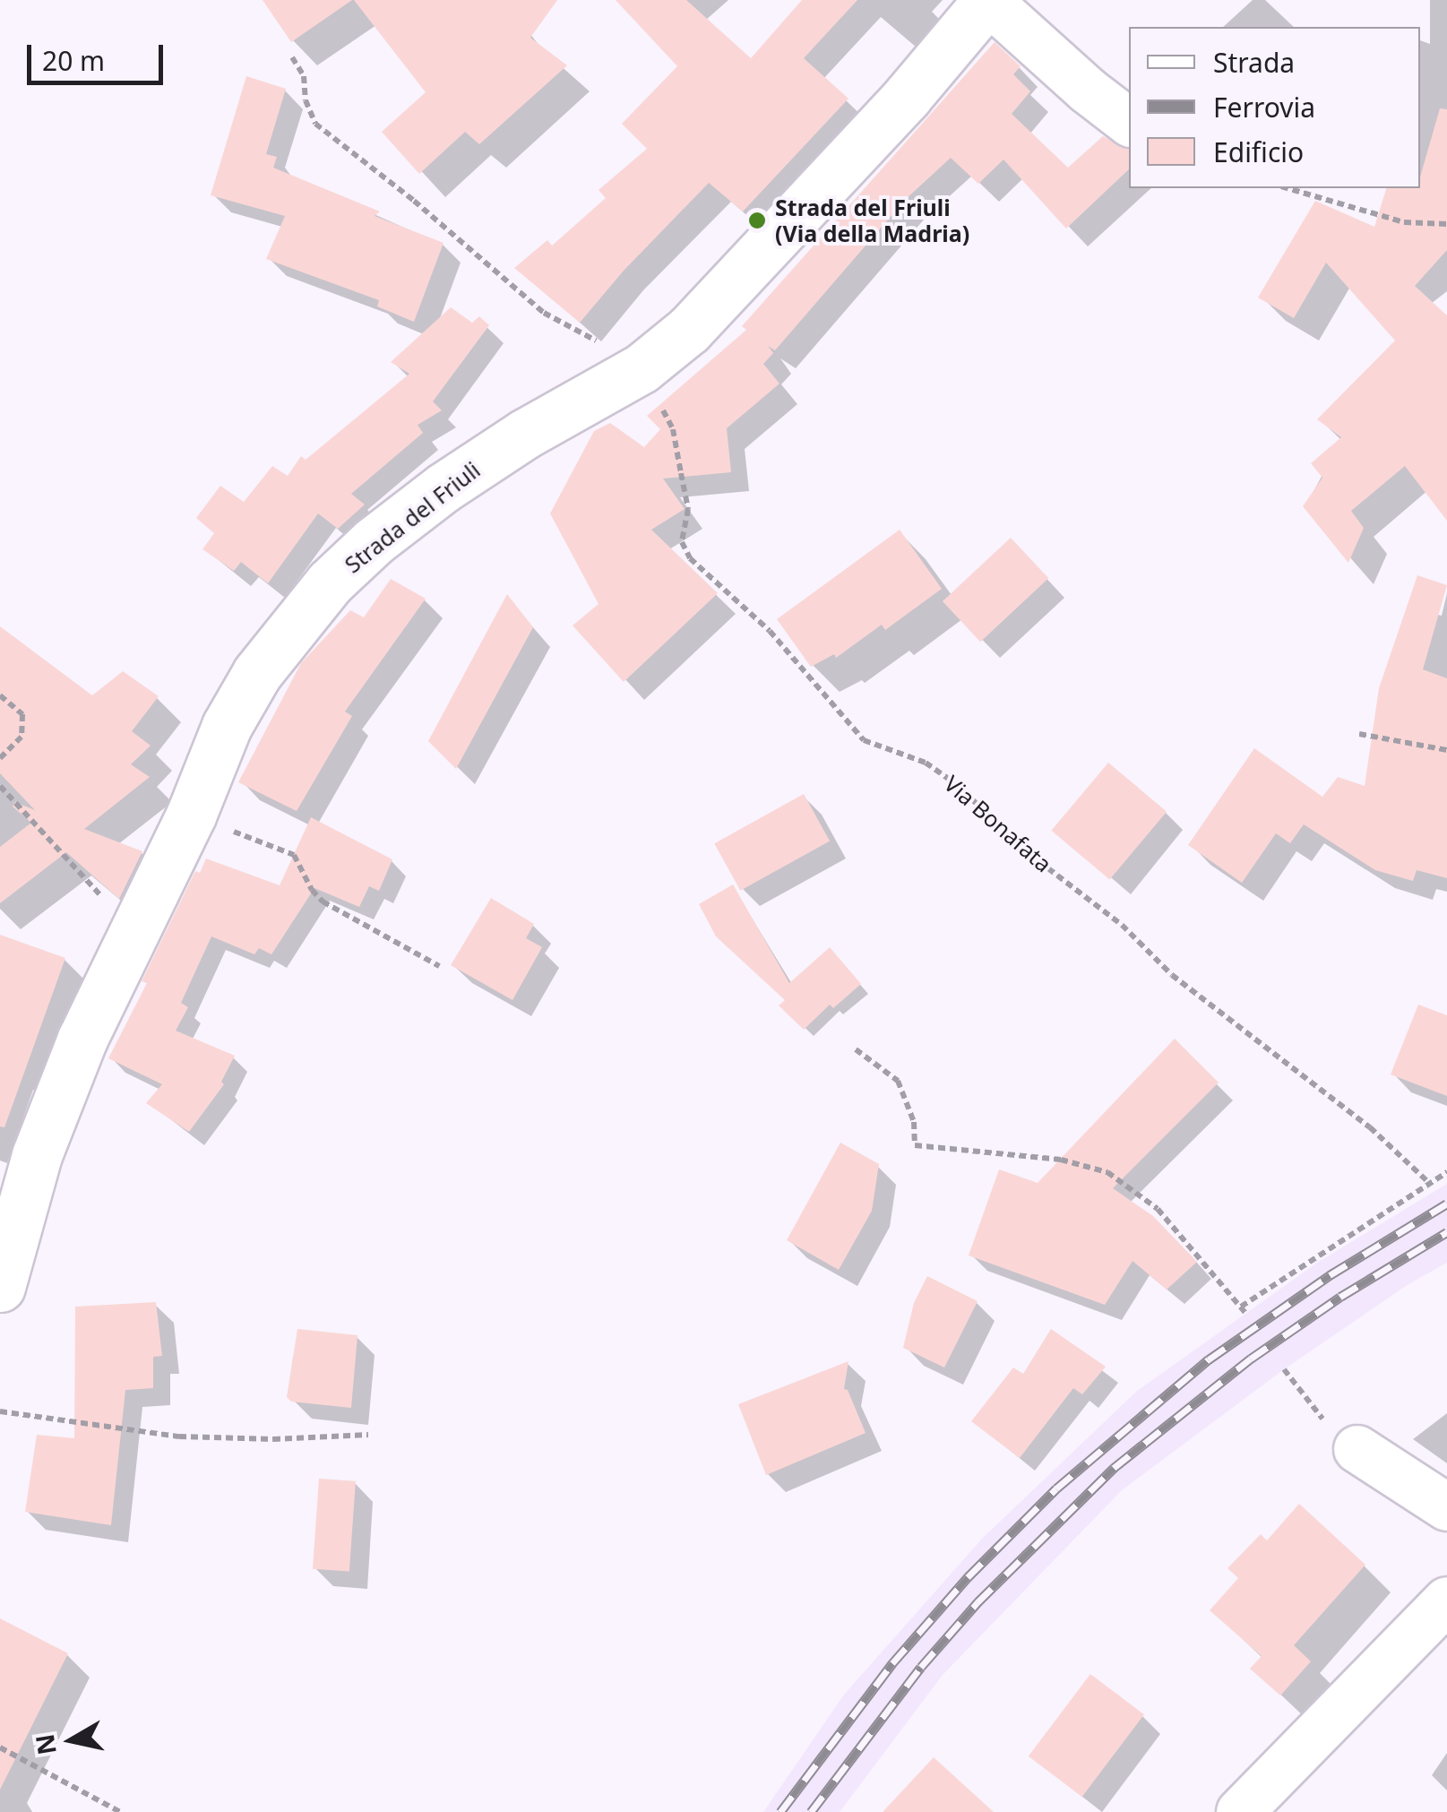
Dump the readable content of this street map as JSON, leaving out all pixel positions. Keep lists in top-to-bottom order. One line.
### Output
{"streets":{"main road":["Strada del Friuli"],"path":["Via Bonafata"]},"crossings":[["Strada del Friuli","Via Bonafata"]],"places":["Strada del Friuli (Via della Madria)"],"legend":["Strada","Ferrovia","Edificio"],"scale_bar":"20 m","north":"left"}
